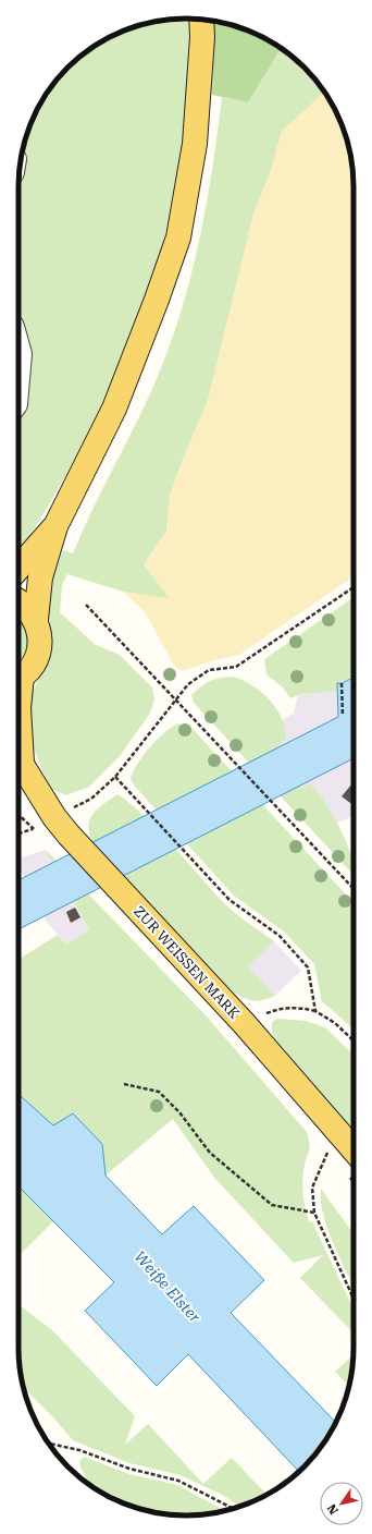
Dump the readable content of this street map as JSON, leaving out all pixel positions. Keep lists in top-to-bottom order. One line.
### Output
{"streets":{"main road":["ZUR WEISSEN MARK"]},"water":["Weiße Elster"],"north":"bottom left"}
